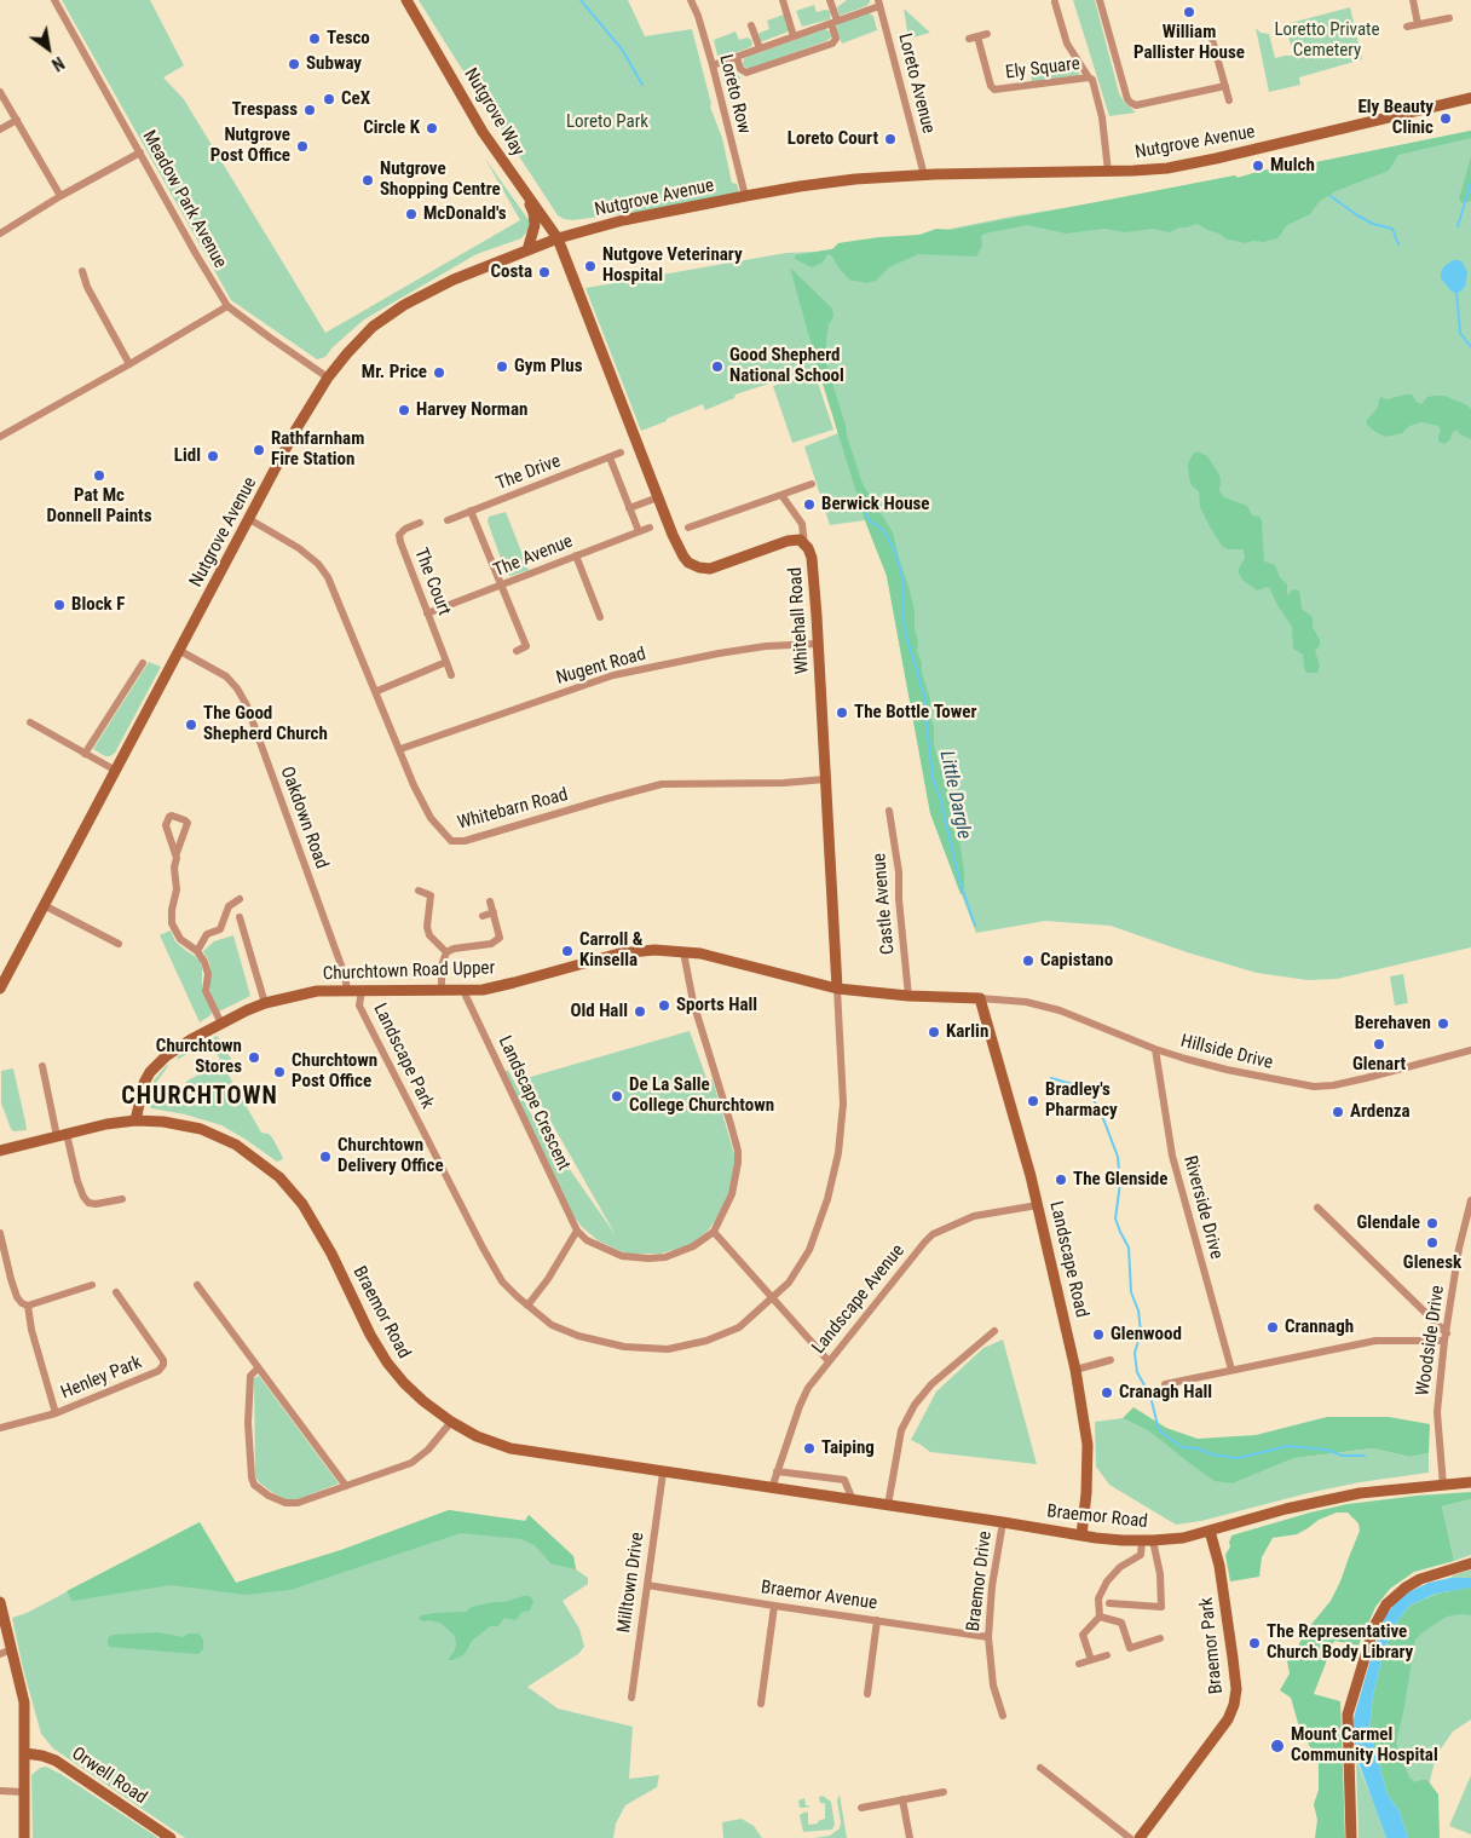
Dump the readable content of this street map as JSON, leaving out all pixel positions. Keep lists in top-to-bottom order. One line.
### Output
{"streets":{"street":["Ely Square","Loreto Avenue","Loreto Row","Nutgrove Way","Nutgrove Avenue","Meadow Park Avenue","The Drive","The Avenue","The Court","Whitehall Road","Nugent Road","Whitebarn Road","Oakdown Road","Castle Avenue","Churchtown Road Upper","Hillside Drive","Landscape Park","Landscape Crescent","Riverside Drive","Landscape Road","Landscape Avenue","Braemor Road","Woodside Drive","Henley Park","Braemor Drive","Milltown Drive","Braemor Avenue","Braemor Park","Orwell Road"]},"crossings":[["Ely Square","Nutgrove Avenue"],["Loreto Avenue","Nutgrove Avenue"],["Loreto Row","Nutgrove Avenue"],["Nutgrove Way","Nutgrove Avenue"],["Nutgrove Way","Whitehall Road"],["Nutgrove Avenue","Meadow Park Avenue"],["Nutgrove Avenue","Whitehall Road"],["Nutgrove Avenue","Whitebarn Road"],["Nutgrove Avenue","Oakdown Road"],["The Avenue","The Court"],["Whitehall Road","Nugent Road"],["Whitehall Road","Whitebarn Road"],["Whitehall Road","Churchtown Road Upper"],["Whitehall Road","Landscape Park"],["Nugent Road","Whitebarn Road"],["Oakdown Road","Churchtown Road Upper"],["Castle Avenue","Churchtown Road Upper"],["Churchtown Road Upper","Hillside Drive"],["Churchtown Road Upper","Landscape Park"],["Churchtown Road Upper","Landscape Crescent"],["Churchtown Road Upper","Landscape Road"],["Churchtown Road Upper","Braemor Road"],["Hillside Drive","Riverside Drive"],["Hillside Drive","Landscape Road"],["Landscape Road","Landscape Avenue"],["Landscape Road","Braemor Road"],["Landscape Avenue","Braemor Road"],["Braemor Road","Woodside Drive"],["Braemor Road","Braemor Drive"],["Braemor Road","Milltown Drive"],["Braemor Road","Braemor Park"],["Braemor Drive","Braemor Avenue"],["Milltown Drive","Braemor Avenue"]],"districts":["CHURCHTOWN"],"water":["Little Dargle"],"parks":["Loretto Private Cemetery","Loreto Park"],"places":["William Pallister House","Tesco","Subway","CeX","Trespass","Ely Beauty Clinic","Circle K","Loreto Court","Nutgrove Post Office","Mulch","Nutgrove Shopping Centre","McDonald's","Nutgove Veterinary Hospital","Costa","Gym Plus","Good Shepherd National School","Mr. Price","Harvey Norman","Rathfarnham Fire Station","Lidl","Pat Mc Donnell Paints","Berwick House","Block F","The Bottle Tower","The Good Shepherd Church","Carroll & Kinsella","Capistano","Sports Hall","Old Hall","Berehaven","Karlin","Glenart","Churchtown Stores","Churchtown Post Office","De La Salle College Churchtown","Bradley's Pharmacy","Ardenza","Churchtown Delivery Office","The Glenside","Glendale","Glenesk","Crannagh","Glenwood","Cranagh Hall","Taiping","The Representative Church Body Library","Mount Carmel Community Hospital"],"north":"bottom right"}
